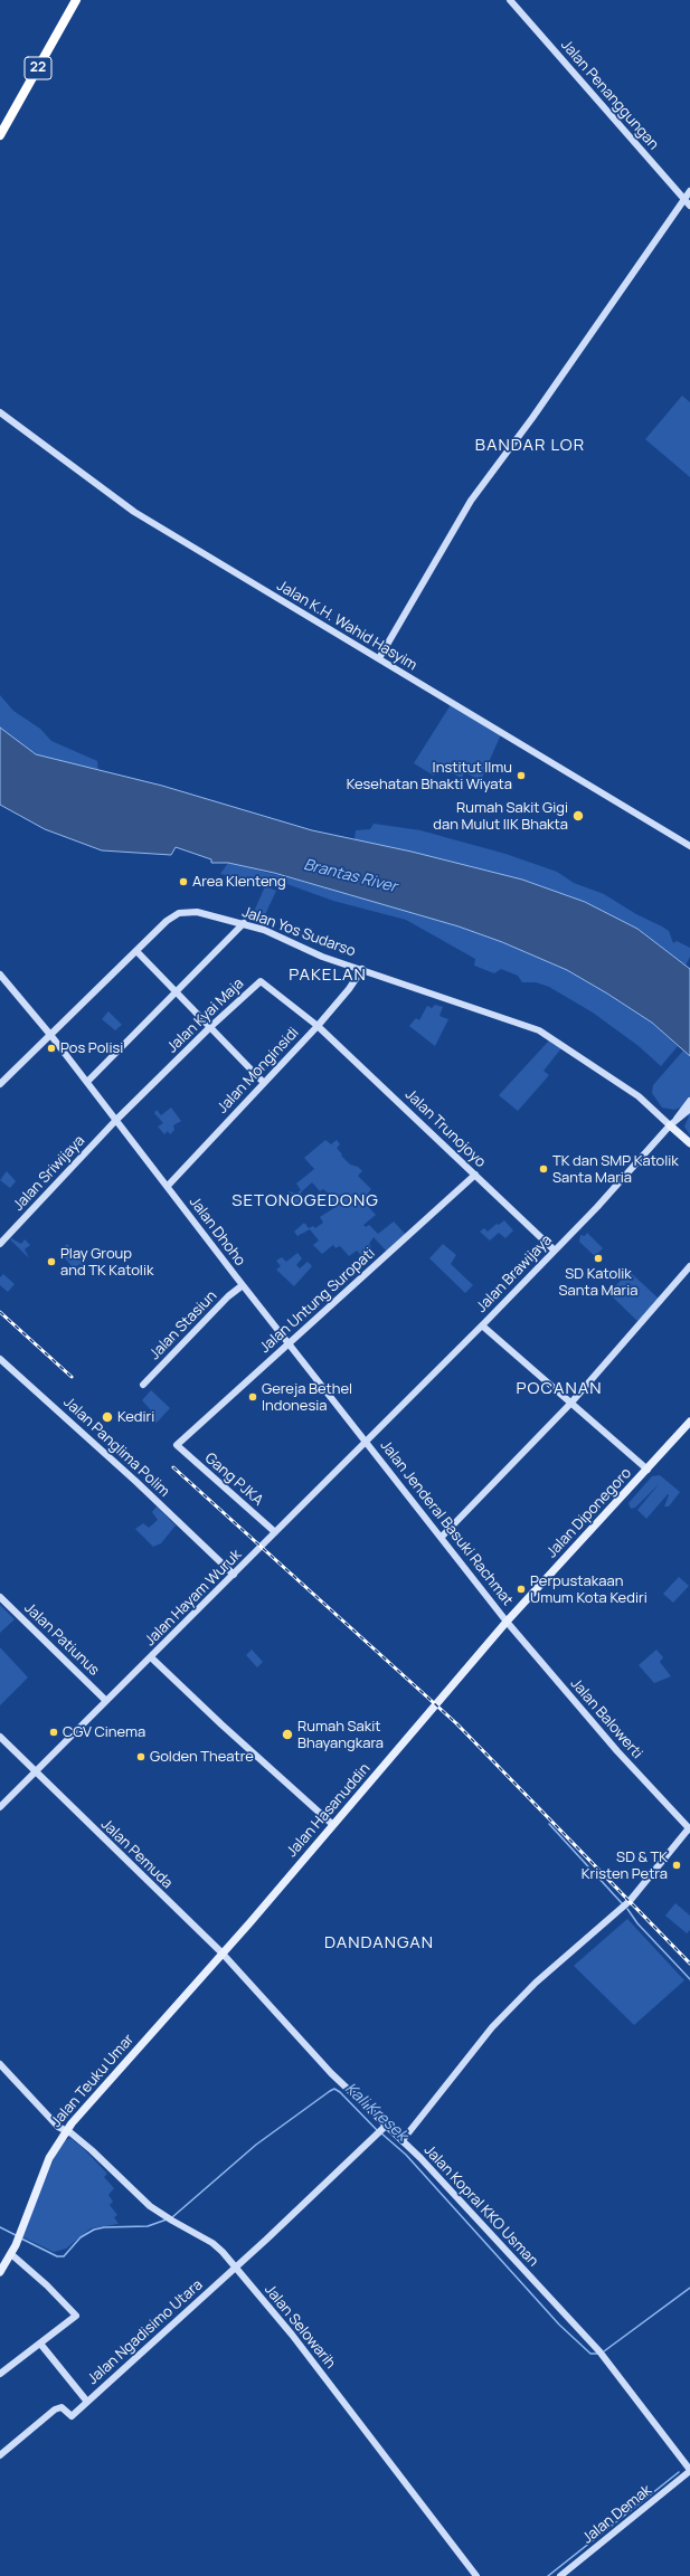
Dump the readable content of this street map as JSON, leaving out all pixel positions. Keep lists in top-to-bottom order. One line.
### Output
{"streets":{"highway":["22"],"main road":["Jalan Penanggungan","Jalan K.H. Wahid Hasyim","Jalan Yos Sudarso","Jalan Kyai Maja","Jalan Monginsidi","Jalan Trunojoyo","Jalan Sriwijaya","Jalan Dhoho","Jalan Brawijaya","Jalan Untung Suropati","Jalan Stasiun","Jalan Panglima Polim","Gang PJKA","Jalan Diponegoro","Jalan Jenderal Basuki Rachmat","Jalan Hayam Wuruk","Jalan Patiunus","Jalan Balowerti","Jalan Hasanuddin","Jalan Pemuda","Jalan Teuku Umar","Jalan Kopral KKO Usman","Jalan Selowarih","Jalan Ngadisimo Utara","Jalan Demak"]},"crossings":[["Jalan Yos Sudarso","Jalan Monginsidi"],["Jalan Yos Sudarso","Jalan Dhoho"],["Jalan Yos Sudarso","Jalan Brawijaya"],["Jalan Kyai Maja","Jalan Monginsidi"],["Jalan Kyai Maja","Jalan Trunojoyo"],["Jalan Kyai Maja","Jalan Sriwijaya"],["Jalan Kyai Maja","Jalan Dhoho"],["Jalan Monginsidi","Jalan Trunojoyo"],["Jalan Monginsidi","Jalan Dhoho"],["Jalan Trunojoyo","Jalan Brawijaya"],["Jalan Trunojoyo","Jalan Untung Suropati"],["Jalan Sriwijaya","Jalan Dhoho"],["Jalan Dhoho","Jalan Brawijaya"],["Jalan Dhoho","Jalan Untung Suropati"],["Jalan Dhoho","Jalan Stasiun"],["Jalan Dhoho","Jalan Jenderal Basuki Rachmat"],["Jalan Dhoho","Jalan Hayam Wuruk"],["Jalan Brawijaya","Jalan Jenderal Basuki Rachmat"],["Jalan Brawijaya","Jalan Hayam Wuruk"],["Jalan Untung Suropati","Gang PJKA"],["Jalan Panglima Polim","Jalan Hayam Wuruk"],["Gang PJKA","Jalan Hayam Wuruk"],["Jalan Diponegoro","Jalan Jenderal Basuki Rachmat"],["Jalan Diponegoro","Jalan Balowerti"],["Jalan Diponegoro","Jalan Hasanuddin"],["Jalan Jenderal Basuki Rachmat","Jalan Hayam Wuruk"],["Jalan Jenderal Basuki Rachmat","Jalan Balowerti"],["Jalan Jenderal Basuki Rachmat","Jalan Hasanuddin"],["Jalan Hayam Wuruk","Jalan Patiunus"],["Jalan Hayam Wuruk","Jalan Pemuda"],["Jalan Balowerti","Jalan Hasanuddin"],["Jalan Hasanuddin","Jalan Pemuda"],["Jalan Hasanuddin","Jalan Teuku Umar"],["Jalan Hasanuddin","Jalan Kopral KKO Usman"],["Jalan Pemuda","Jalan Teuku Umar"],["Jalan Pemuda","Jalan Kopral KKO Usman"],["Jalan Teuku Umar","Jalan Kopral KKO Usman"],["Jalan Teuku Umar","Jalan Selowarih"],["Jalan Kopral KKO Usman","Jalan Ngadisimo Utara"],["Jalan Kopral KKO Usman","Jalan Demak"],["Jalan Selowarih","Jalan Ngadisimo Utara"]],"districts":["BANDAR LOR","PAKELAN","SETONOGEDONG","POCANAN","DANDANGAN"],"water":["Brantas River","Kali Kresek"],"places":["Institut Ilmu Kesehatan Bhakti Wiyata","Rumah Sakit Gigi dan Mulut IIK Bhakta","Area Klenteng","Pos Polisi","TK dan SMP Katolik Santa Maria","SD Katolik Santa Maria","Play Group and TK Katolik","Gereja Bethel Indonesia","Kediri","Perpustakaan Umum Kota Kediri","CGV Cinema","Rumah Sakit Bhayangkara","Golden Theatre","SD & TK Kristen Petra"]}
